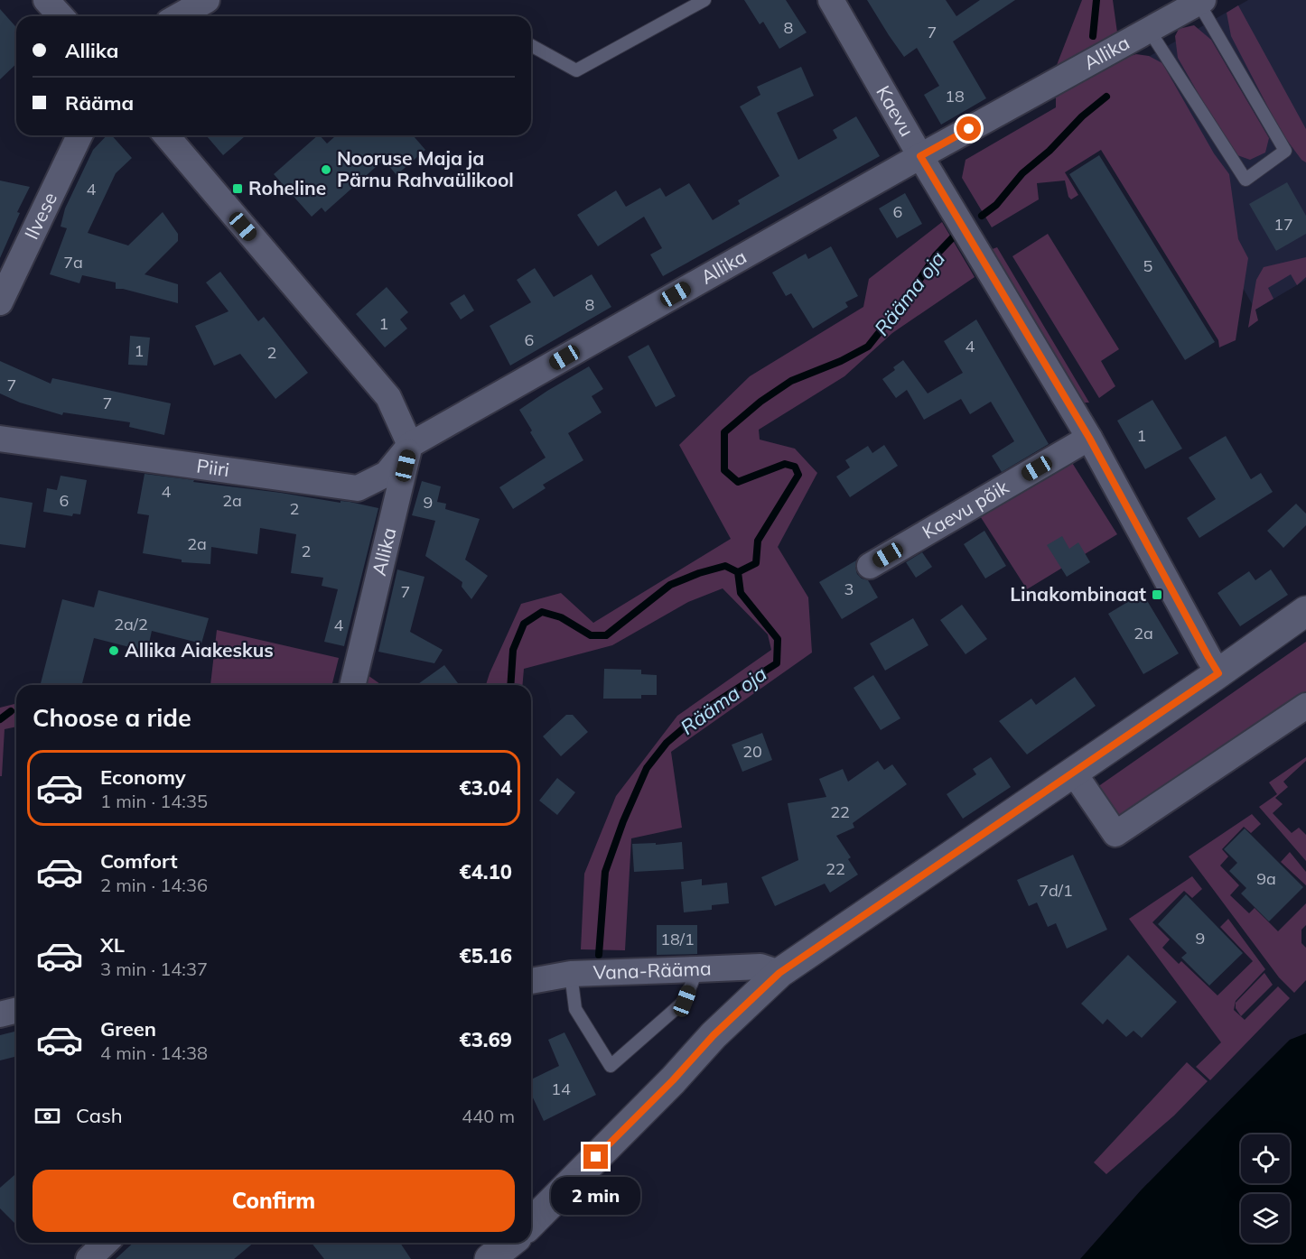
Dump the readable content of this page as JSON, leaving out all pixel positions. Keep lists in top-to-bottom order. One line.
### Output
{"streets":{"street":["Allika","Kaevu","Ilvese","Piiri","Kaevu põik","Vana-Rääma"]},"crossings":[["Allika","Kaevu"],["Allika","Piiri"],["Kaevu","Kaevu põik"]],"water":["Rääma oja"],"places":{"other":["Nooruse Maja ja Pärnu Rahvaülikool","Allika Aiakeskus"],"transit":["Roheline","Linakombinaat"]},"house_numbers":["8","7","18","4","6","17","7a","5","8","1","6","4","1","2","7","7","1","4","6","2a","9","2","2a","2","3","7","2a/2","4","2a","20","22","22","9a","7d/1","9","18/1","14"],"page":{"banner":["Allika","Rääma"],"heading":"Choose a ride","list":[{"name":"Economy","note":"1 min · 14:35","value":"€3.04"},{"name":"Comfort","note":"2 min · 14:36","value":"€4.10"},{"name":"XL","note":"3 min · 14:37","value":"€5.16"},{"name":"Green","note":"4 min · 14:38","value":"€3.69"}],"pay":["Cash","440 m"],"buttons":"Confirm","bubble":"2 min"}}
